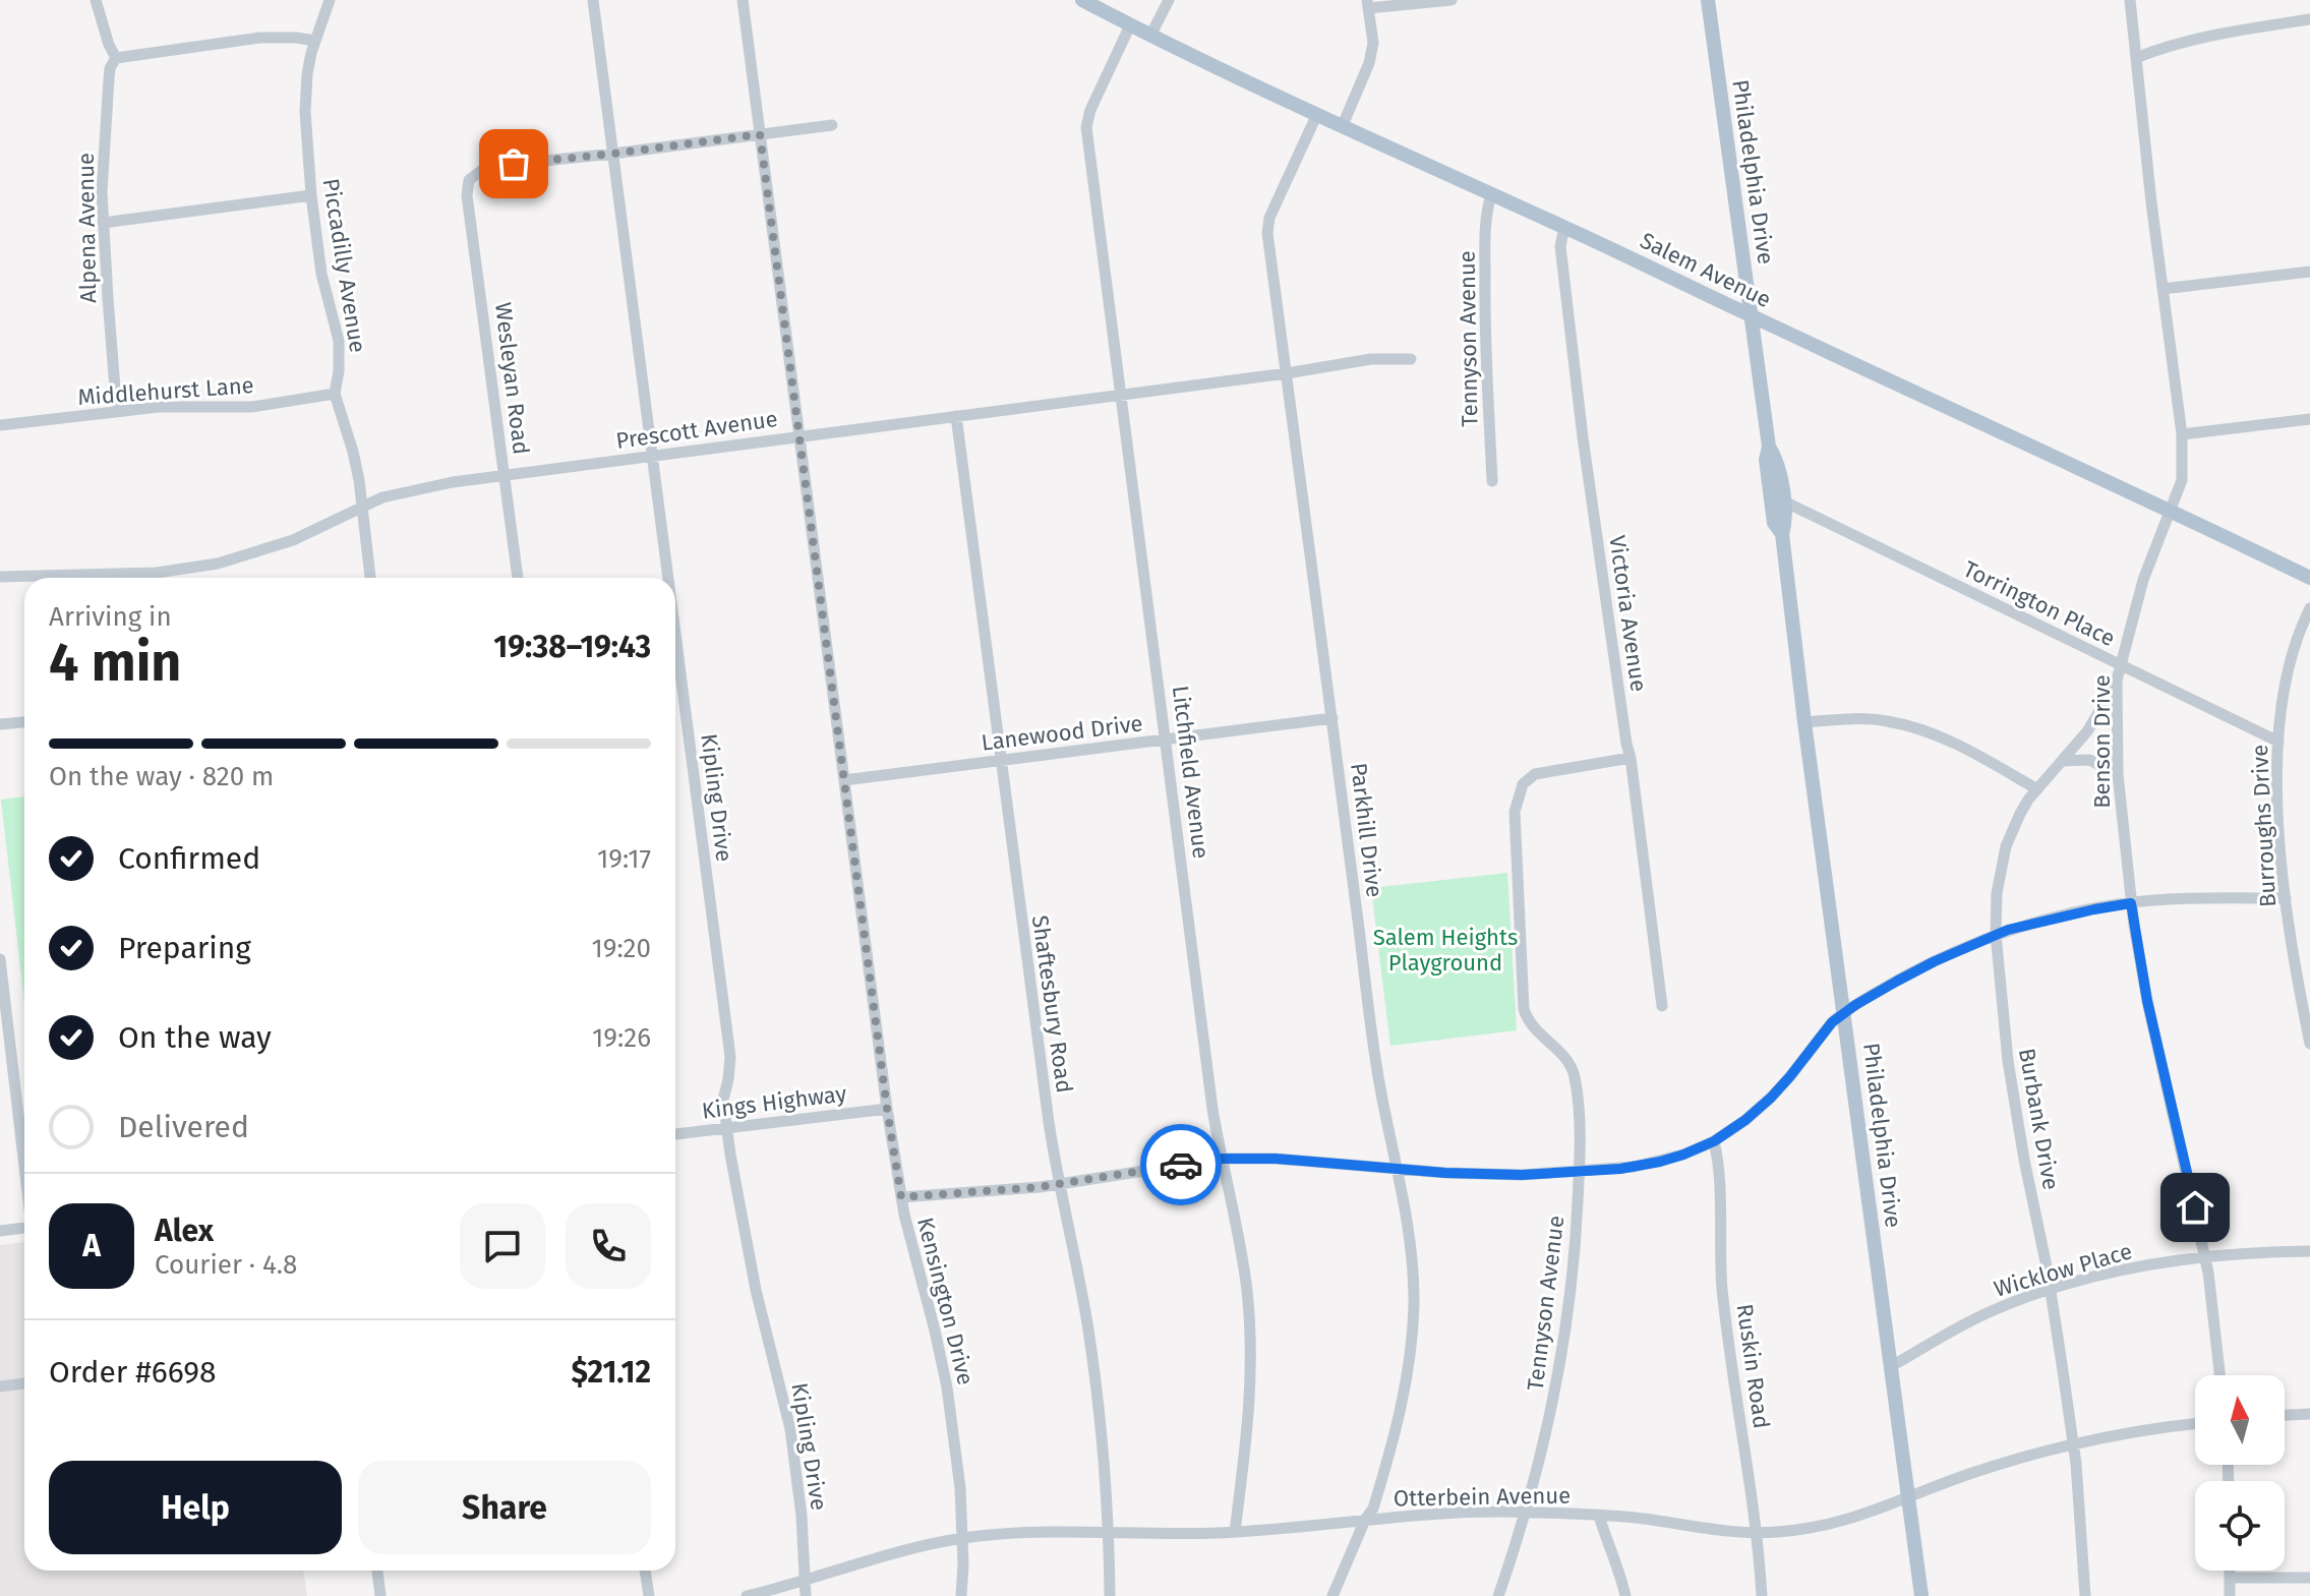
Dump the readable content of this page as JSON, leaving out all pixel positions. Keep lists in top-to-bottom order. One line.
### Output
{"streets":{"main road":["Philadelphia Drive","Salem Avenue"],"street":["Alpena Avenue","Piccadilly Avenue","Tennyson Avenue","Wesleyan Road","Middlehurst Lane","Prescott Avenue","Torrington Place","Victoria Avenue","Lanewood Drive","Benson Drive","Litchfield Avenue","Kipling Drive","Burroughs Drive","Parkhill Drive","Shaftesbury Road","Kings Highway","Burbank Drive","Wicklow Place","Kensington Drive","Ruskin Road","Otterbein Avenue"]},"crossings":[["Philadelphia Drive","Salem Avenue"],["Philadelphia Drive","Torrington Place"],["Philadelphia Drive","Wicklow Place"],["Philadelphia Drive","Otterbein Avenue"],["Alpena Avenue","Middlehurst Lane"],["Piccadilly Avenue","Middlehurst Lane"],["Piccadilly Avenue","Prescott Avenue"],["Salem Avenue","Tennyson Avenue"],["Salem Avenue","Victoria Avenue"],["Salem Avenue","Benson Drive"],["Salem Avenue","Litchfield Avenue"],["Salem Avenue","Parkhill Drive"],["Tennyson Avenue","Victoria Avenue"],["Tennyson Avenue","Otterbein Avenue"],["Wesleyan Road","Prescott Avenue"],["Wesleyan Road","Kipling Drive"],["Prescott Avenue","Litchfield Avenue"],["Prescott Avenue","Kipling Drive"],["Prescott Avenue","Parkhill Drive"],["Prescott Avenue","Shaftesbury Road"],["Prescott Avenue","Kensington Drive"],["Torrington Place","Benson Drive"],["Torrington Place","Burroughs Drive"],["Lanewood Drive","Litchfield Avenue"],["Lanewood Drive","Parkhill Drive"],["Lanewood Drive","Shaftesbury Road"],["Lanewood Drive","Kensington Drive"],["Benson Drive","Burbank Drive"],["Benson Drive","Wicklow Place"],["Litchfield Avenue","Otterbein Avenue"],["Kipling Drive","Kings Highway"],["Kipling Drive","Otterbein Avenue"],["Parkhill Drive","Otterbein Avenue"],["Shaftesbury Road","Otterbein Avenue"],["Kings Highway","Kensington Drive"],["Burbank Drive","Wicklow Place"],["Burbank Drive","Otterbein Avenue"],["Kensington Drive","Otterbein Avenue"],["Ruskin Road","Otterbein Avenue"]],"parks":["Salem Heights Playground"],"north":"top","page":{"heading":["4 min","Arriving in","19:38–19:43"],"panel":["Alex","Courier · 4.8","Order #6698","$21.12"],"bar":"On the way · 820 m","list":[["Confirmed","19:17"],["Preparing","19:20"],["On the way","19:26"],"Delivered"],"round":"A","buttons":["Help","Share"]}}
